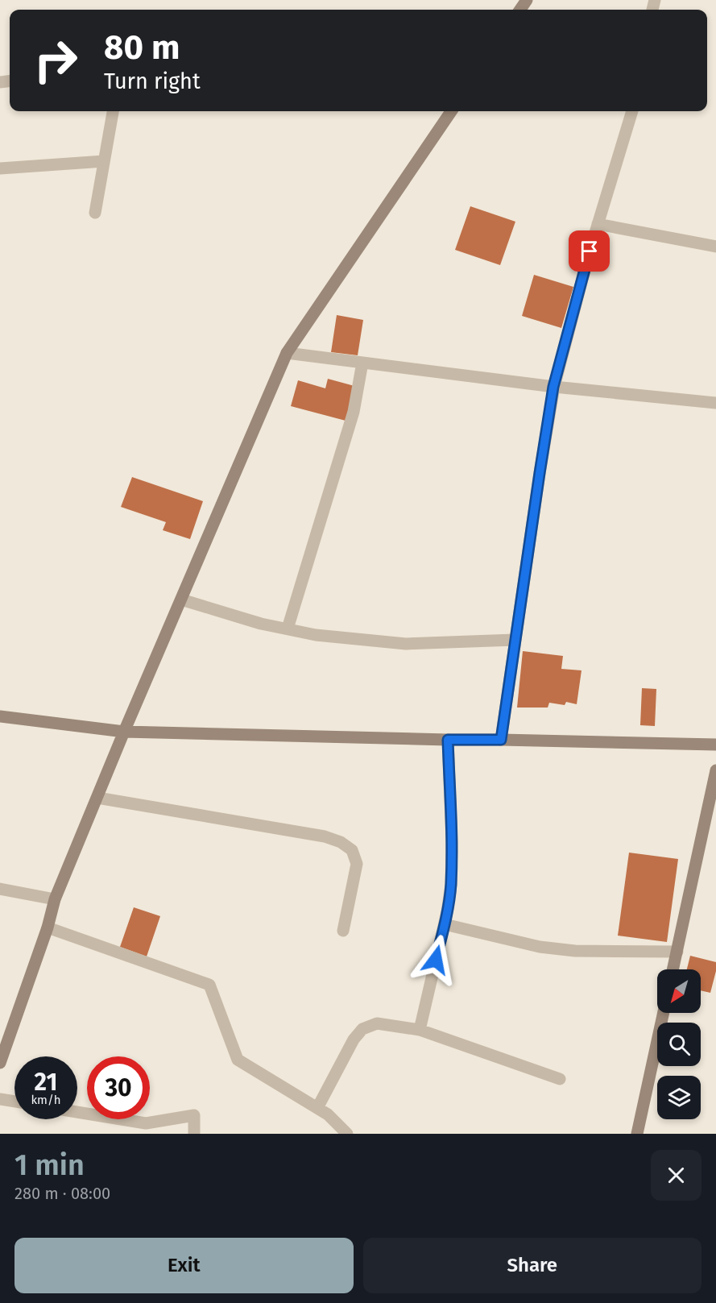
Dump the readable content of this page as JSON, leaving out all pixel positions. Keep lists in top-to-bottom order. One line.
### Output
{"north":"bottom left","page":{"turn":["80 m","Turn right"],"speed":"21 km/h","limit":"30","heading":["1 min","280 m · 08:00"],"buttons":["Exit","Share"]}}
